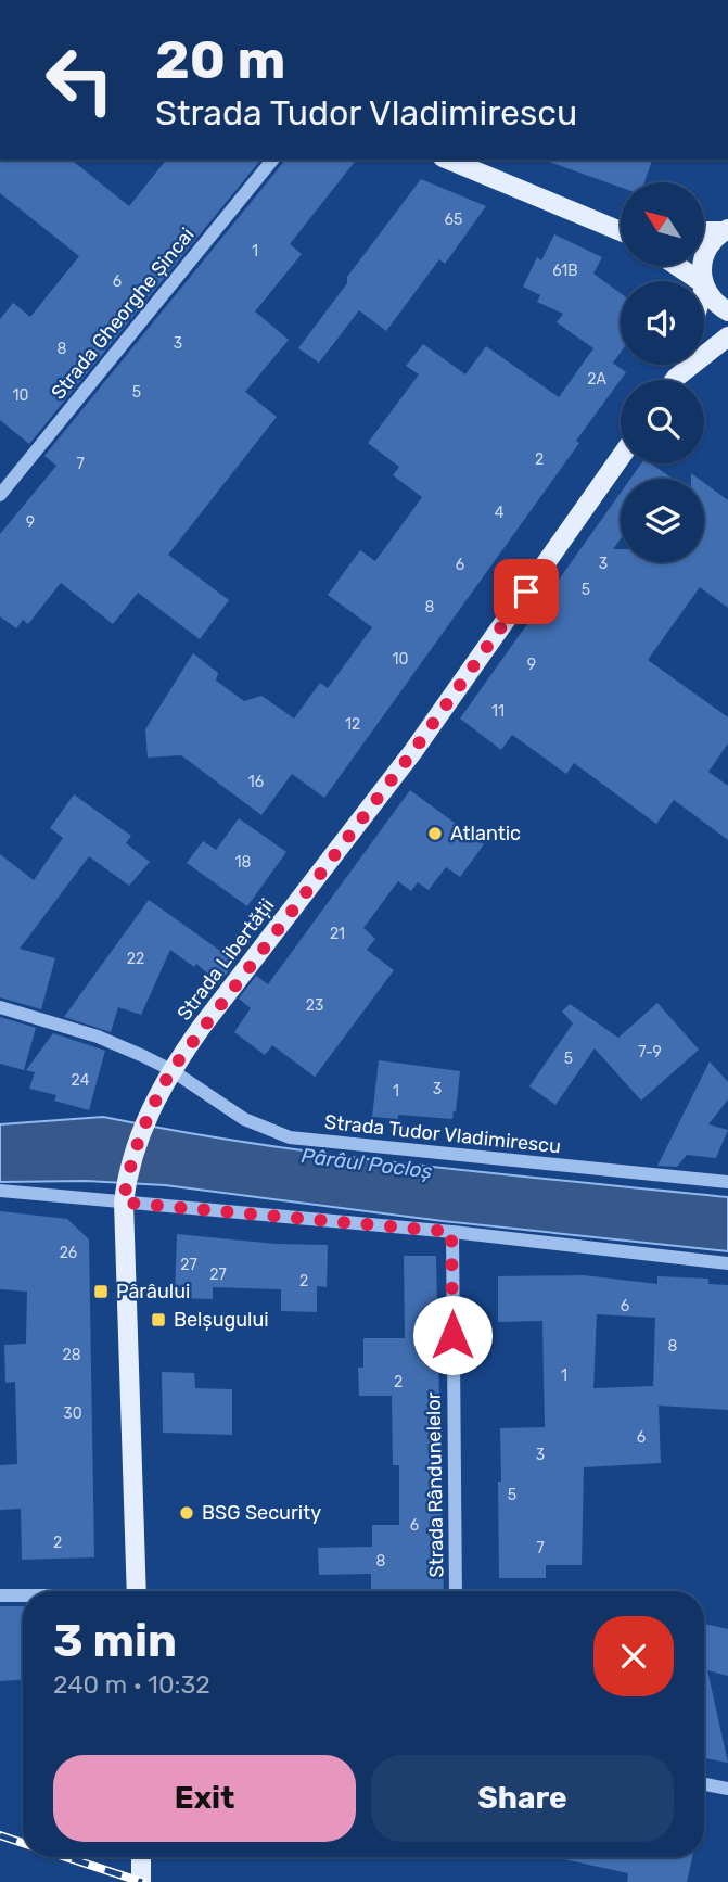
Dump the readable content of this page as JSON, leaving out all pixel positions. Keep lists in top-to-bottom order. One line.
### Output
{"streets":{"main road":["Strada Libertății"],"street":["Strada Gheorghe Șincai","Strada Tudor Vladimirescu","Strada Rândunelelor"]},"crossings":[["Strada Libertății","Strada Tudor Vladimirescu"]],"water":["Pârâul Pocloș"],"places":{"other":["Atlantic","BSG Security"],"transit":["Pârâului","Belșugului"]},"house_numbers":["65","1","61B","6","3","8","2A","5","10","2","7","4","9","3","6","5","8","10","9","11","12","16","18","21","22","23","7-9","5","24","3","1","26","27","27","2","6","8","28","1","2","30","6","3","5","6","2","7","8"],"north":"top left","page":{"turn":["20 m","Strada Tudor Vladimirescu"],"heading":["3 min","240 m · 10:32"],"buttons":["Exit","Share"]}}
